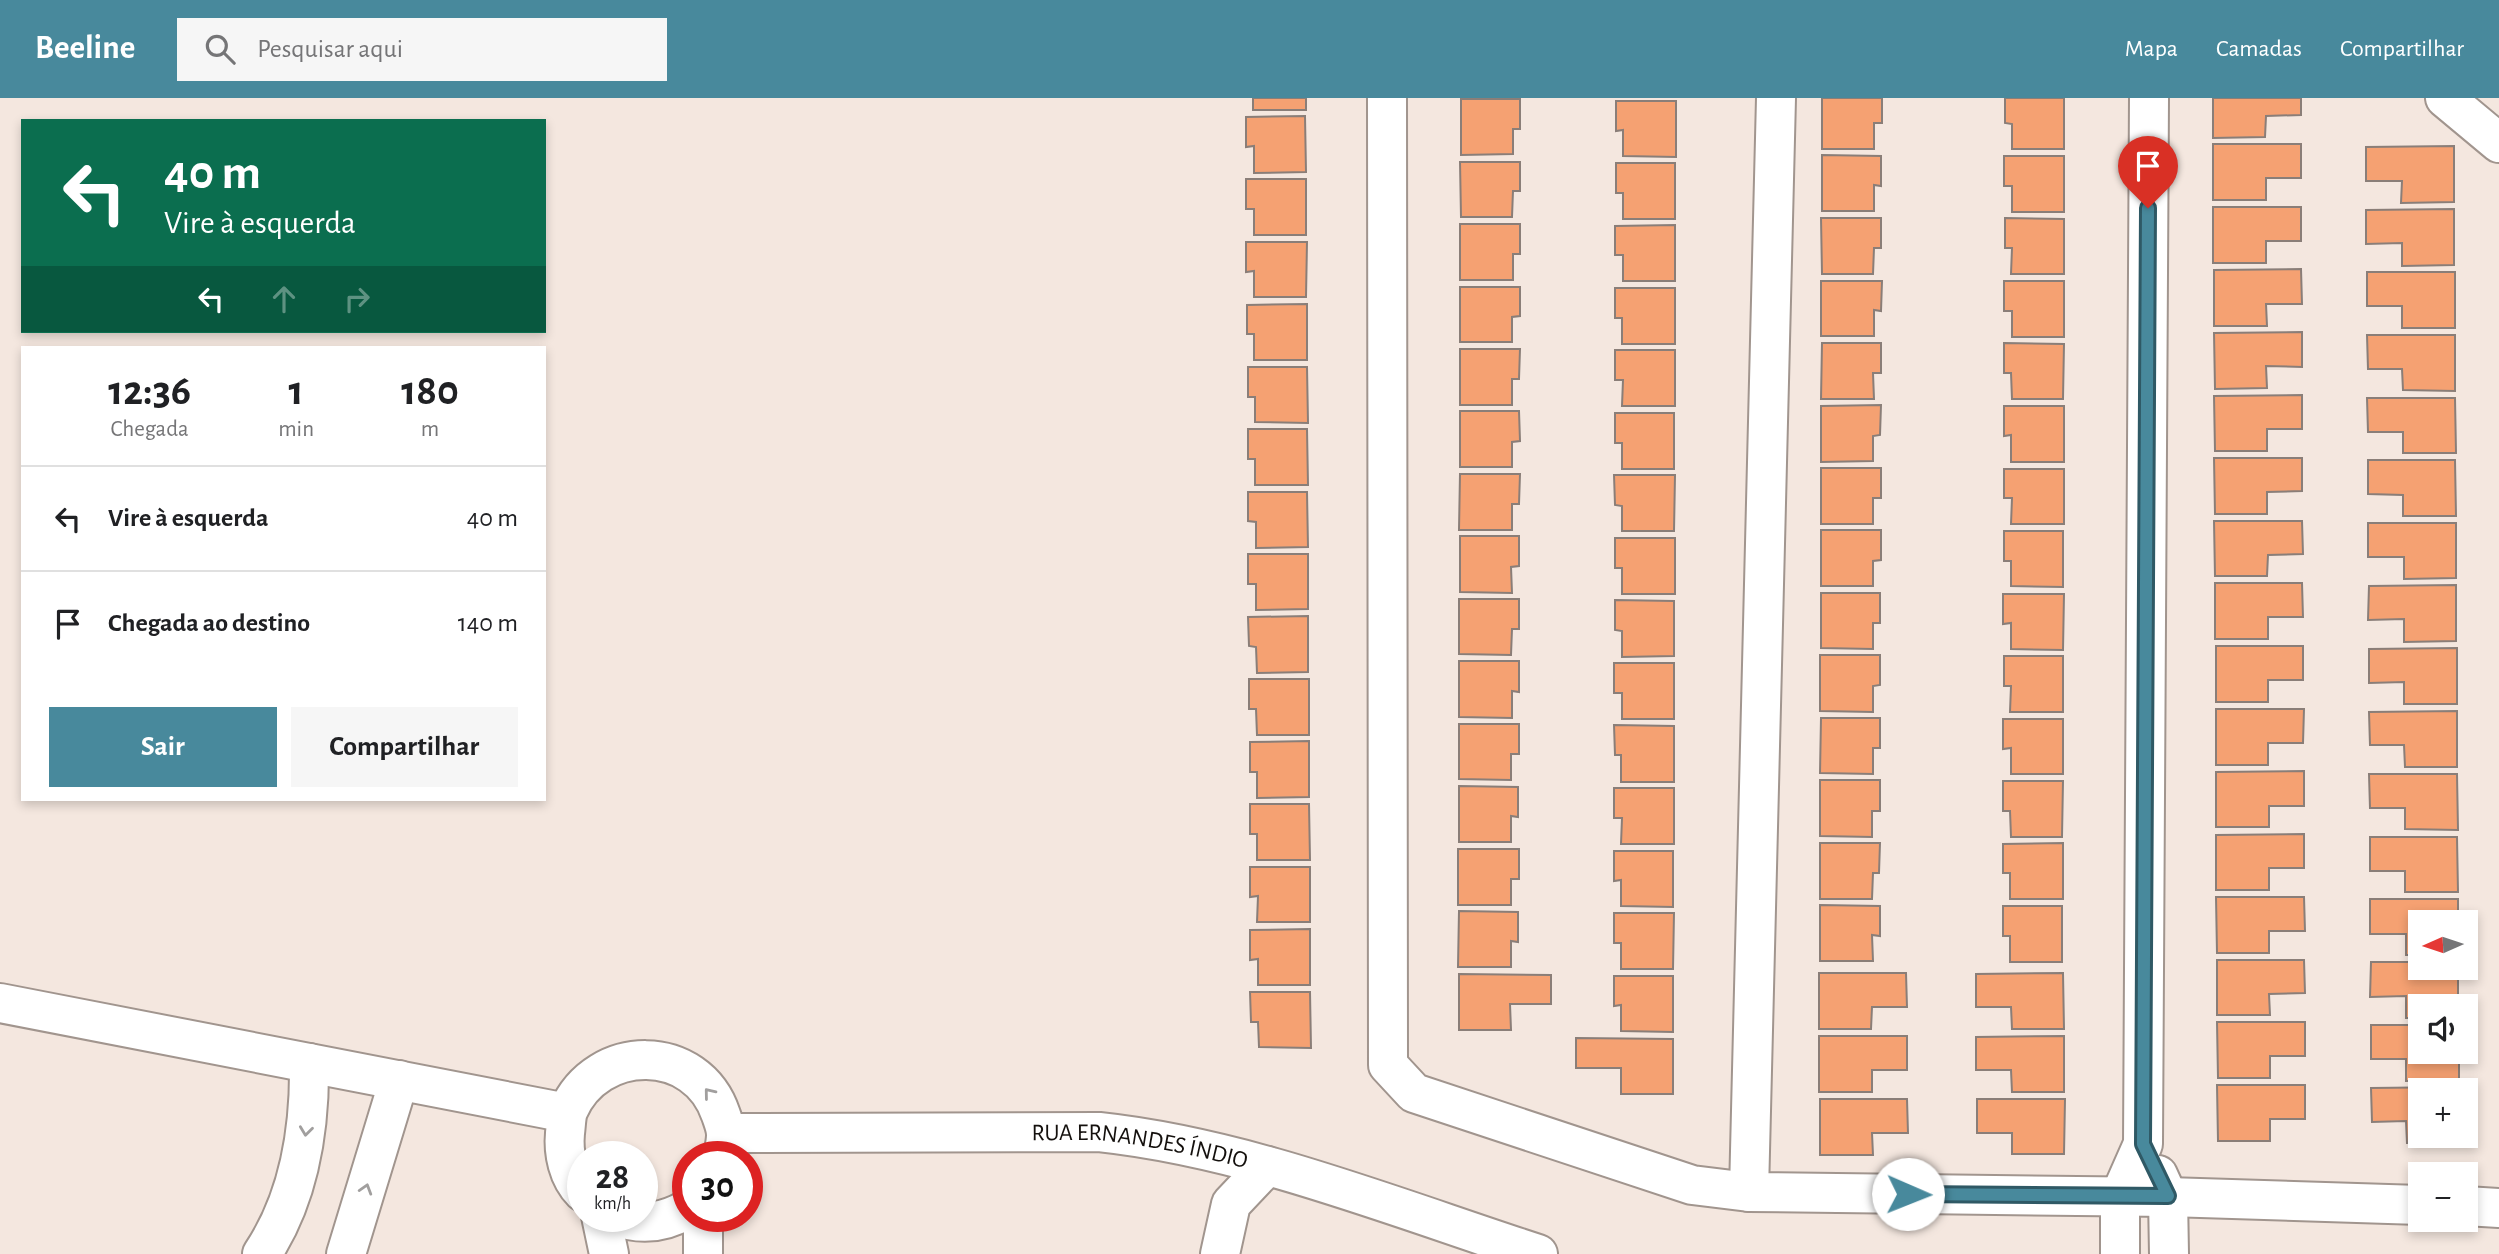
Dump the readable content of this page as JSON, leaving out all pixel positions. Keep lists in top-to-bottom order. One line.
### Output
{"streets":{"street":["RUA ERNANDES ÍNDIO"]},"north":"left","page":{"header":"Beeline","search":"Pesquisar aqui","nav":["Mapa","Camadas","Compartilhar"],"turn":["40 m","Vire à esquerda"],"eta":["12:36","Chegada","1","min","180","m"],"list":[{"name":"Vire à esquerda","value":"40 m"},{"name":"Chegada ao destino","value":"140 m"}],"buttons":["Sair","Compartilhar"],"map_buttons":["+","−"],"speed":"28 km/h","limit":"30"}}
